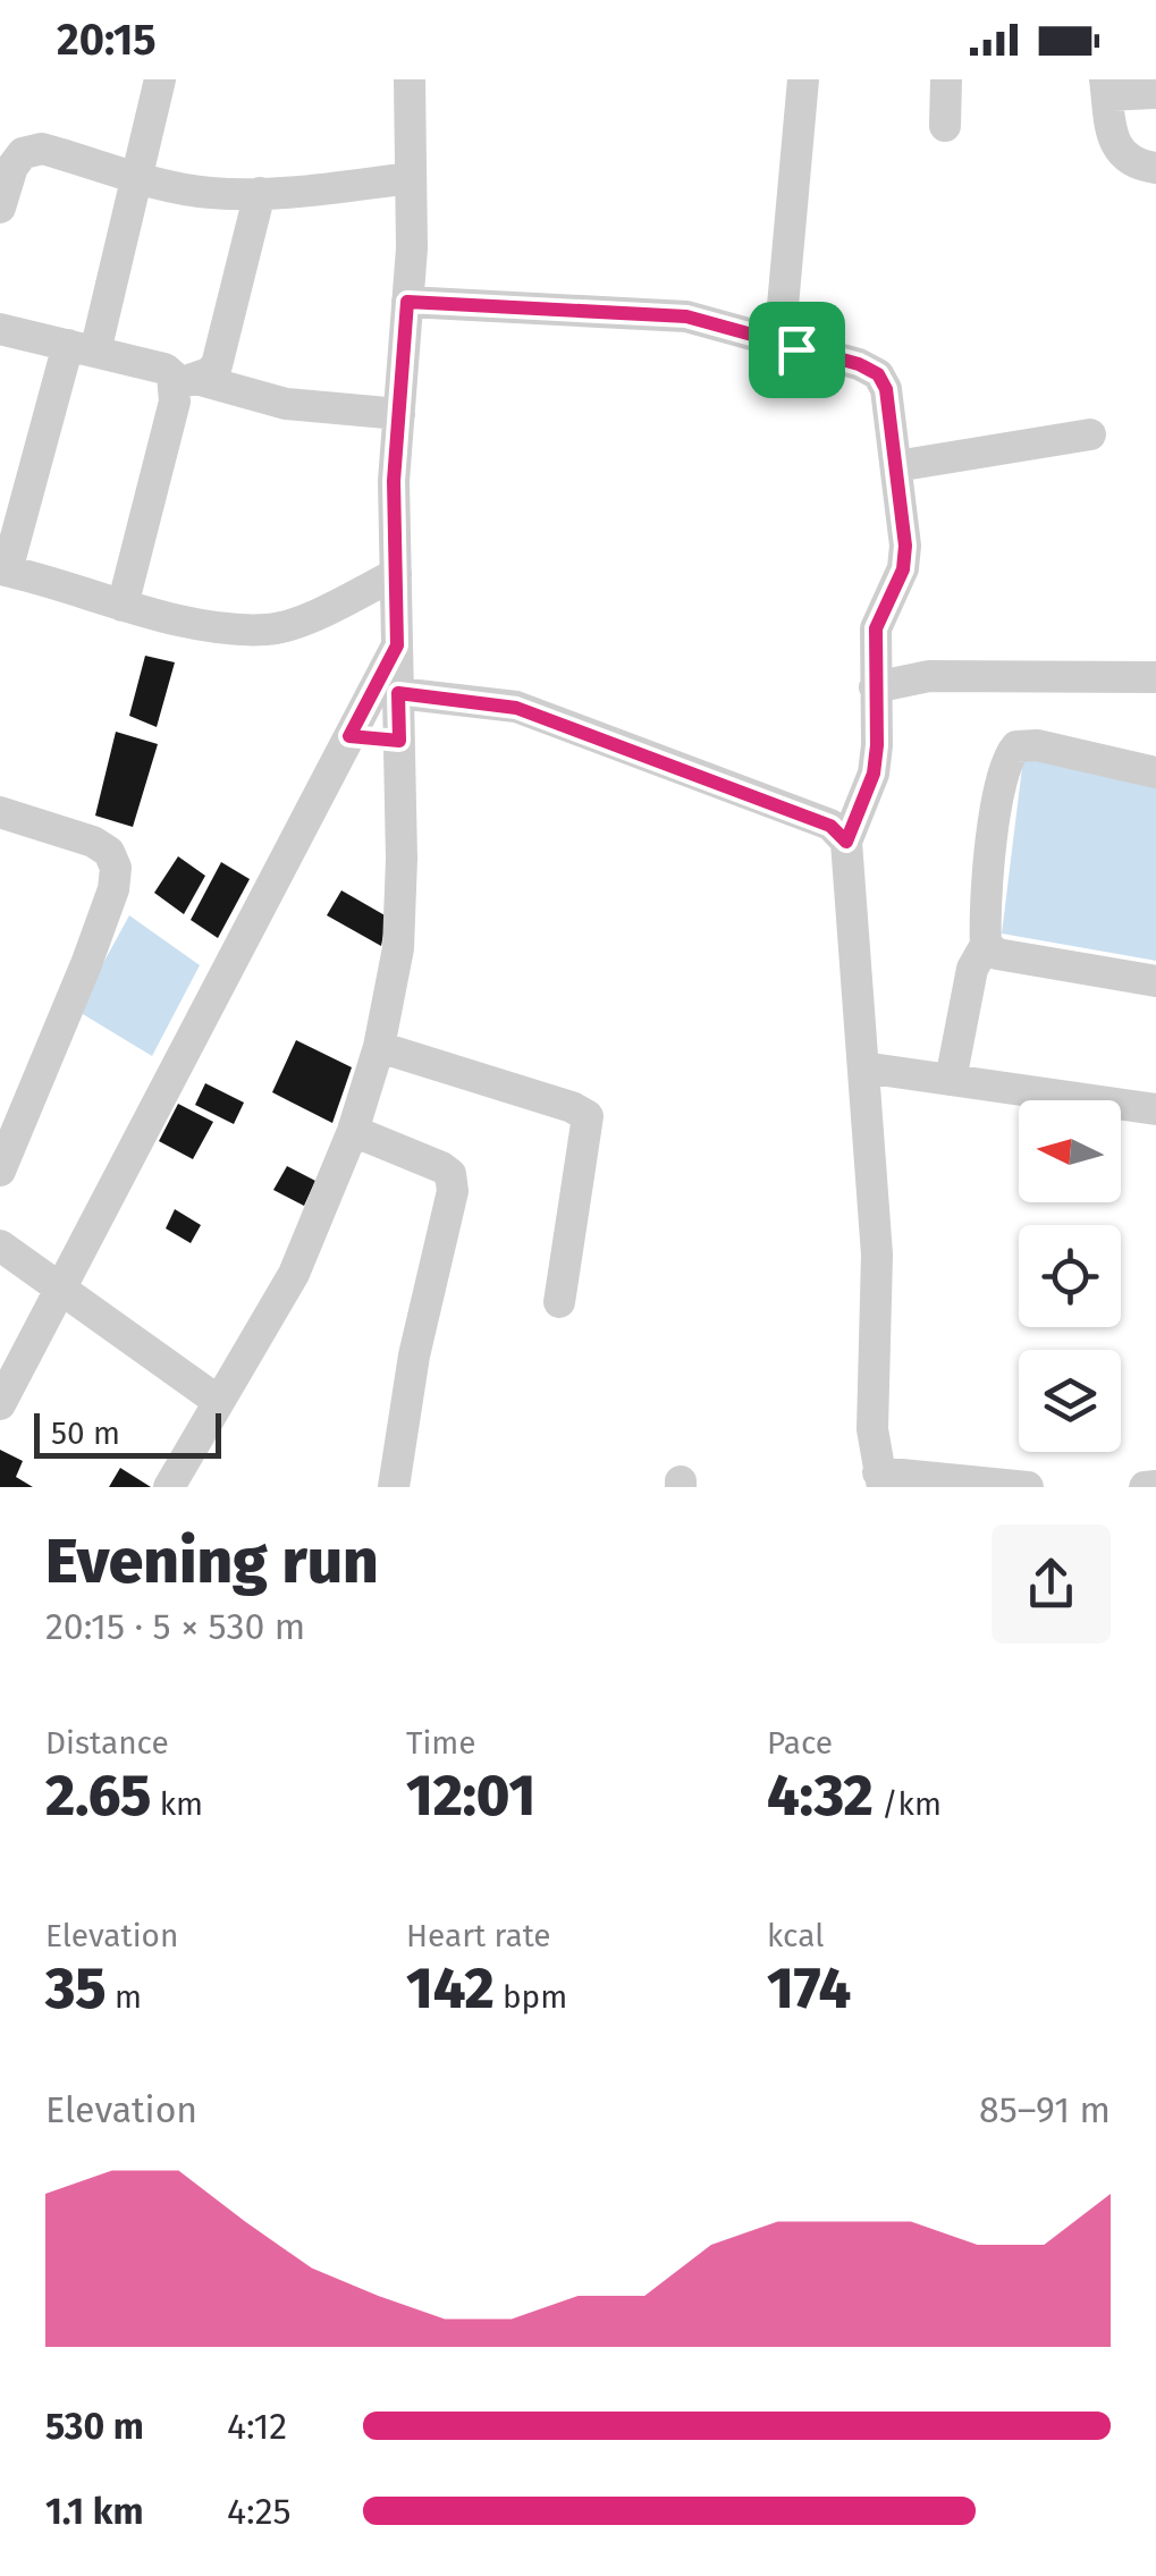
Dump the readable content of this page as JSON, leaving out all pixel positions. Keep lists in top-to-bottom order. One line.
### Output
{"scale_bar":"50 m","north":"left","page":{"status":"20:15","scale":"50 m","heading":["Evening run","20:15 · 5 × 530 m"],"stats":[["Distance","2.65 km"],["Time","12:01"],["Pace","4:32 /km"],["Elevation","35 m"],["Heart rate","142 bpm"],["kcal","174"]],"chart":["Elevation","85–91 m"],"list":[{"name":"530 m","note":"4:12"},{"name":"1.1 km","note":"4:25"}]}}
